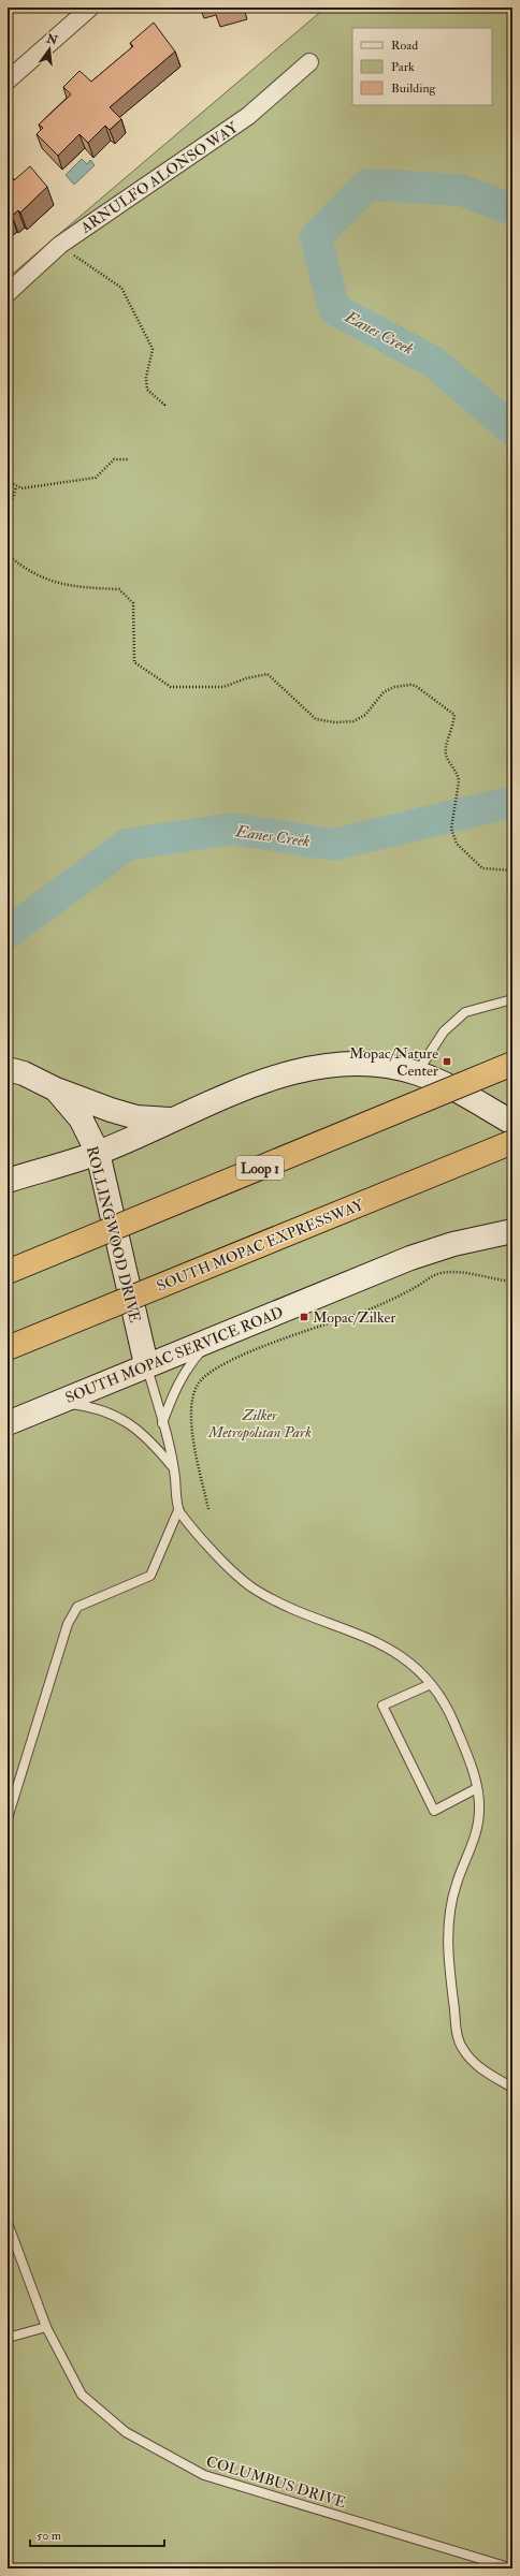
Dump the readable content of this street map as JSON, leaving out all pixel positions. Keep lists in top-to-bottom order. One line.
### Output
{"streets":{"highway":["Loop 1","SOUTH MOPAC EXPRESSWAY"],"main road":["ROLLINGWOOD DRIVE","SOUTH MOPAC SERVICE ROAD"],"street":["ARNULFO ALONSO WAY"],"lane":["COLUMBUS DRIVE"]},"crossings":[["ROLLINGWOOD DRIVE","SOUTH MOPAC SERVICE ROAD"]],"water":["Eanes Creek"],"parks":["Zilker Metropolitan Park"],"places":{"transit":["Mopac/Nature Center","Mopac/Zilker"]},"legend":["Road","Park","Building"],"scale_bar":"50 m","north":"top"}
